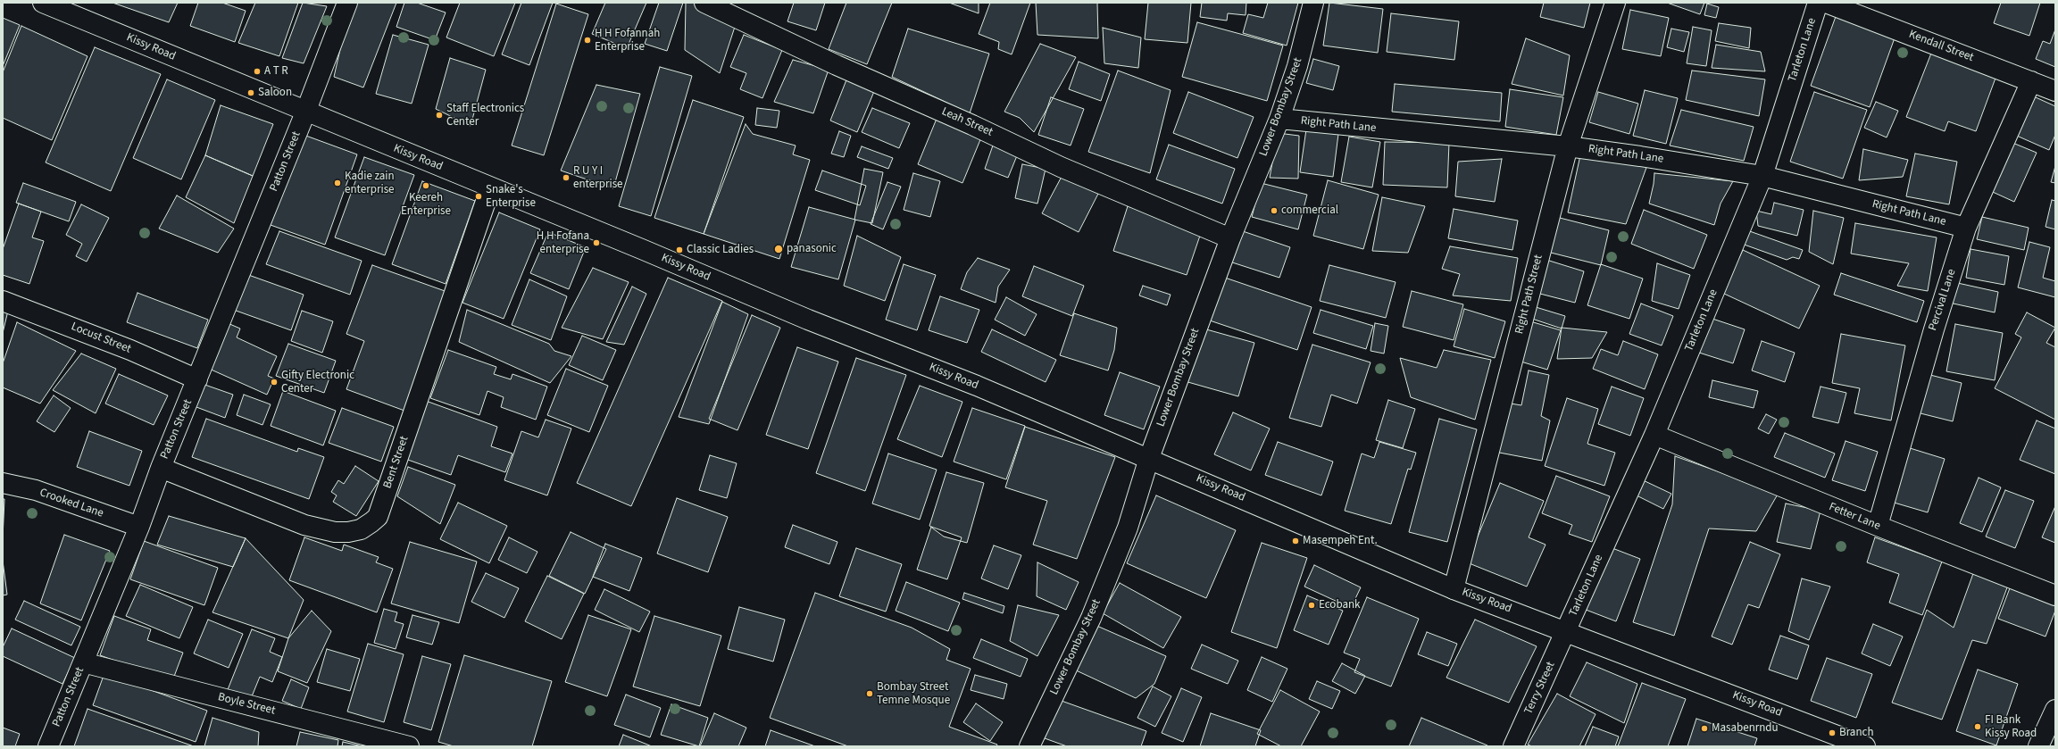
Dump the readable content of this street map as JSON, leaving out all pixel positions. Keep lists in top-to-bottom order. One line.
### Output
{"streets":{"street":["Kendall Street","Kissy Road","Tarleton Lane","Lower Bombay Street","Leah Street","Right Path Lane","Patton Street","Right Path Street","Percival Lane","Locust Street","Bent Street","Crooked Lane","Fetter Lane","Terry Street","Boyle Street"]},"crossings":[["Kendall Street","Percival Lane"],["Kissy Road","Tarleton Lane"],["Kissy Road","Lower Bombay Street"],["Kissy Road","Patton Street"],["Kissy Road","Right Path Street"],["Kissy Road","Bent Street"],["Kissy Road","Terry Street"],["Tarleton Lane","Right Path Lane"],["Tarleton Lane","Fetter Lane"],["Tarleton Lane","Terry Street"],["Lower Bombay Street","Leah Street"],["Lower Bombay Street","Right Path Lane"],["Right Path Lane","Right Path Street"],["Right Path Lane","Percival Lane"],["Patton Street","Locust Street"],["Patton Street","Bent Street"],["Patton Street","Crooked Lane"],["Patton Street","Boyle Street"],["Percival Lane","Fetter Lane"]],"places":["H H Fofannah Enterprise","A T R","Saloon","Staff Electronics Center","R U Y I enterprise","Kadie zain enterprise","Keereh Enterprise","Snake's Enterprise","commercial","H H Fofana enterprise","panasonic","Classic Ladies","Gifty Electronic Center","Masempeh Ent.","Ecobank","Bombay Street Temne Mosque","FI Bank Kissy Road","Masabenrndu","Branch"]}
